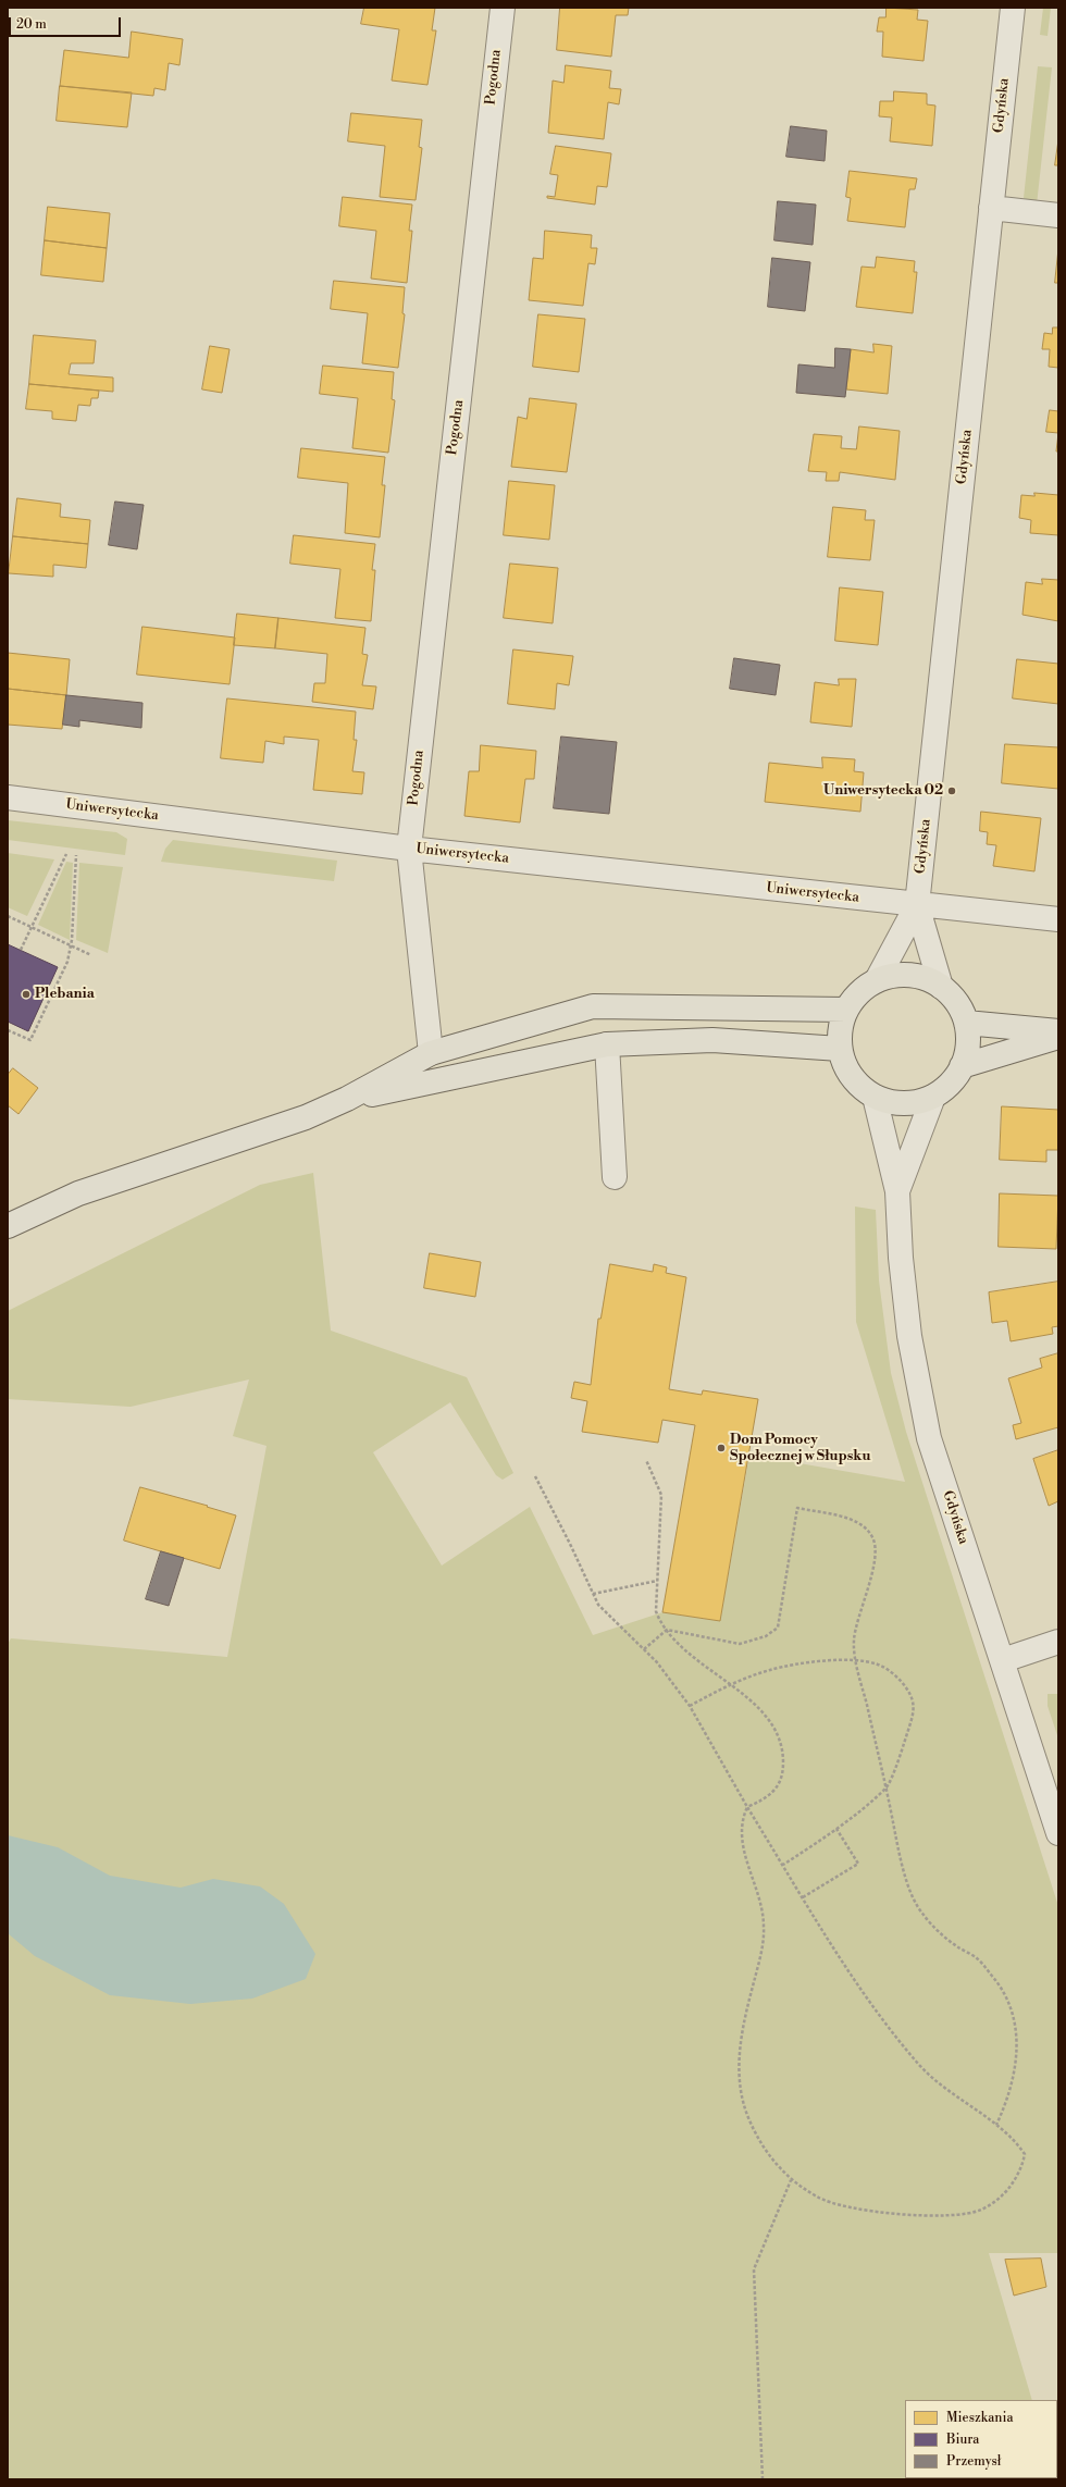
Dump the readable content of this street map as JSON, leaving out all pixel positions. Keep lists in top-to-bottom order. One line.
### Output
{"streets":{"street":["Pogodna","Gdyńska","Uniwersytecka"]},"crossings":[["Pogodna","Uniwersytecka"],["Gdyńska","Uniwersytecka"]],"places":["Uniwersytecka 02","Plebania","Dom Pomocy Społecznej w Słupsku"],"legend":["Mieszkania","Biura","Przemysł"],"scale_bar":"20 m"}
